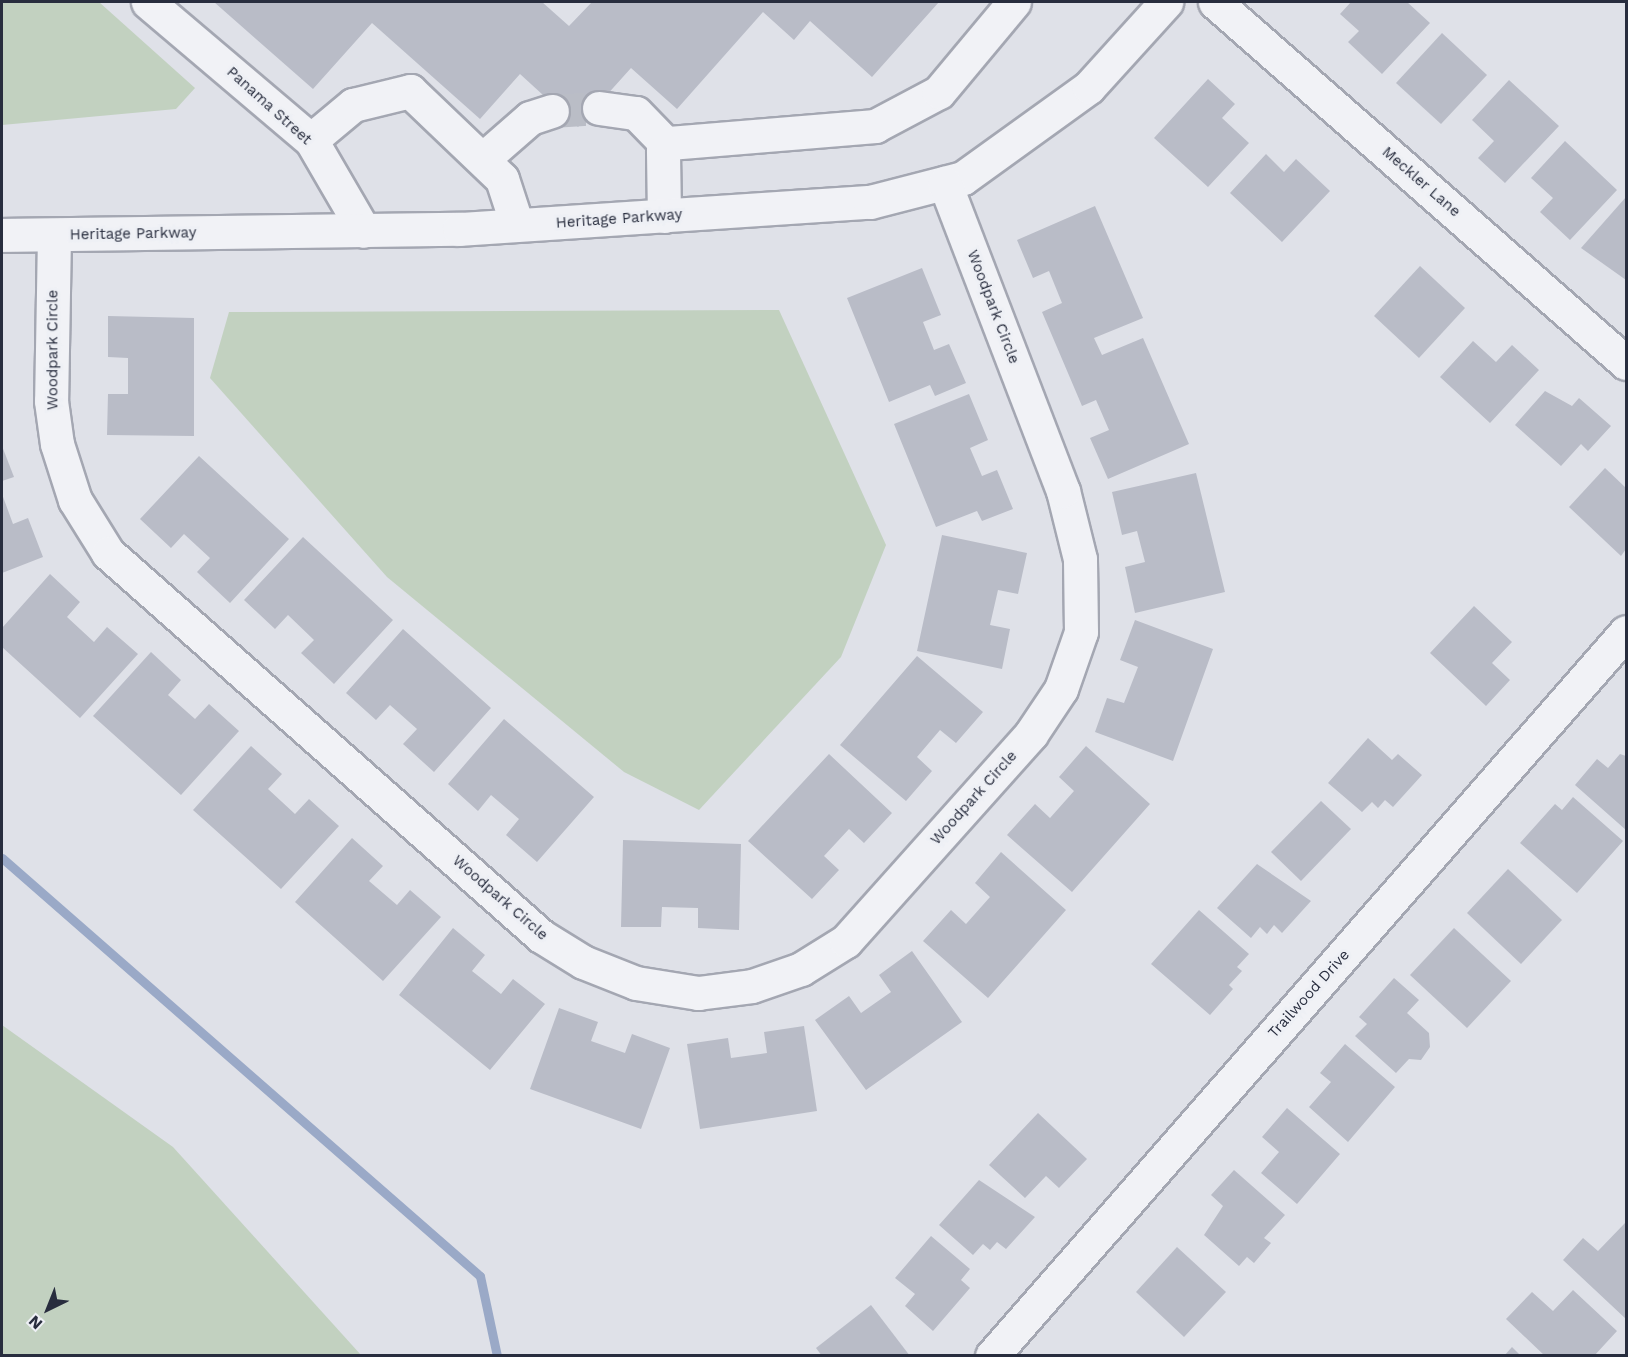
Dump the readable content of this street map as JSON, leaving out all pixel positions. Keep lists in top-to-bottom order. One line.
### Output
{"streets":{"street":["Panama Street","Meckler Lane","Heritage Parkway","Woodpark Circle","Trailwood Drive"]},"crossings":[["Panama Street","Heritage Parkway"],["Heritage Parkway","Woodpark Circle"]],"north":"bottom left"}
